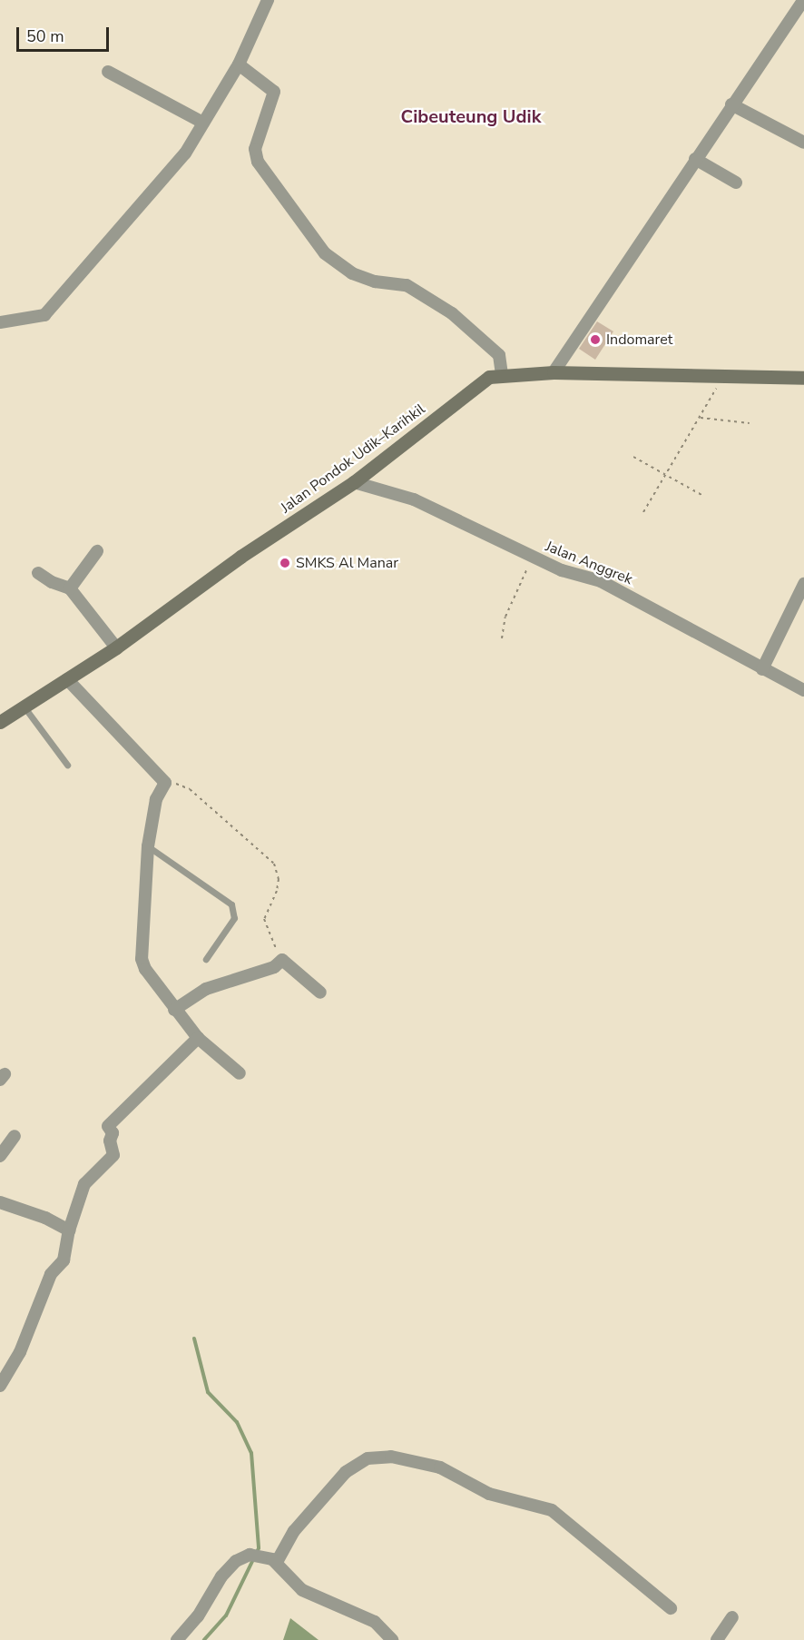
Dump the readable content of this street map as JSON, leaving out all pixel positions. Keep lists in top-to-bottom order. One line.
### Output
{"streets":{"street":["Jalan Pondok Udik–Karihkil","Jalan Anggrek"]},"crossings":[["Jalan Pondok Udik–Karihkil","Jalan Anggrek"]],"districts":["Cibeuteung Udik"],"places":["Indomaret","SMKS Al Manar"],"scale_bar":"50 m"}
